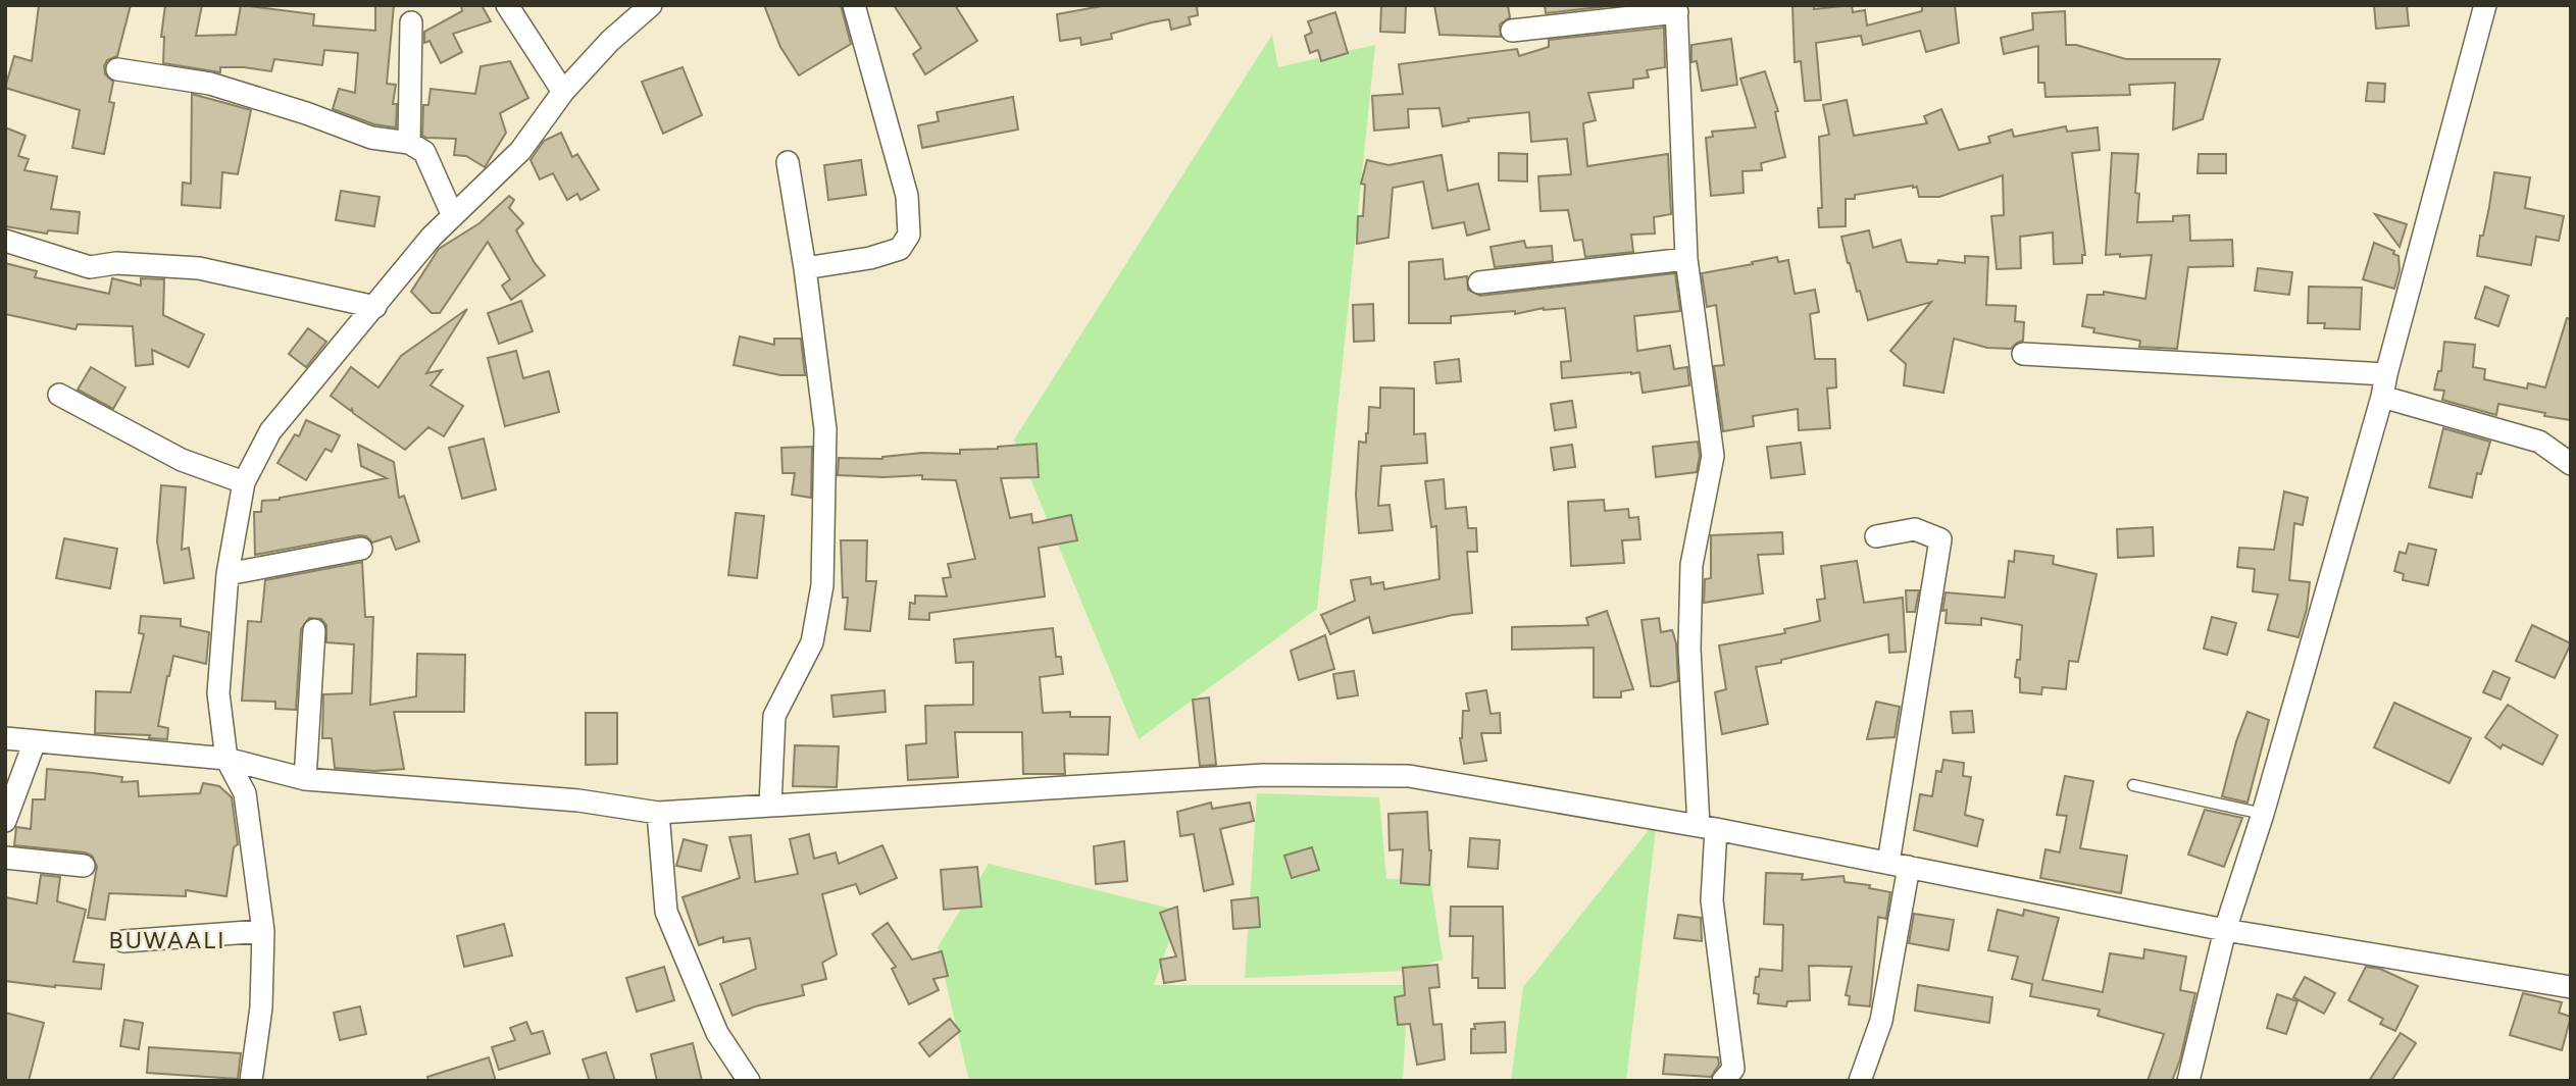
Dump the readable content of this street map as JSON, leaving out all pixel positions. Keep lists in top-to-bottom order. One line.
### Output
{"districts":["BUWAALI"]}
